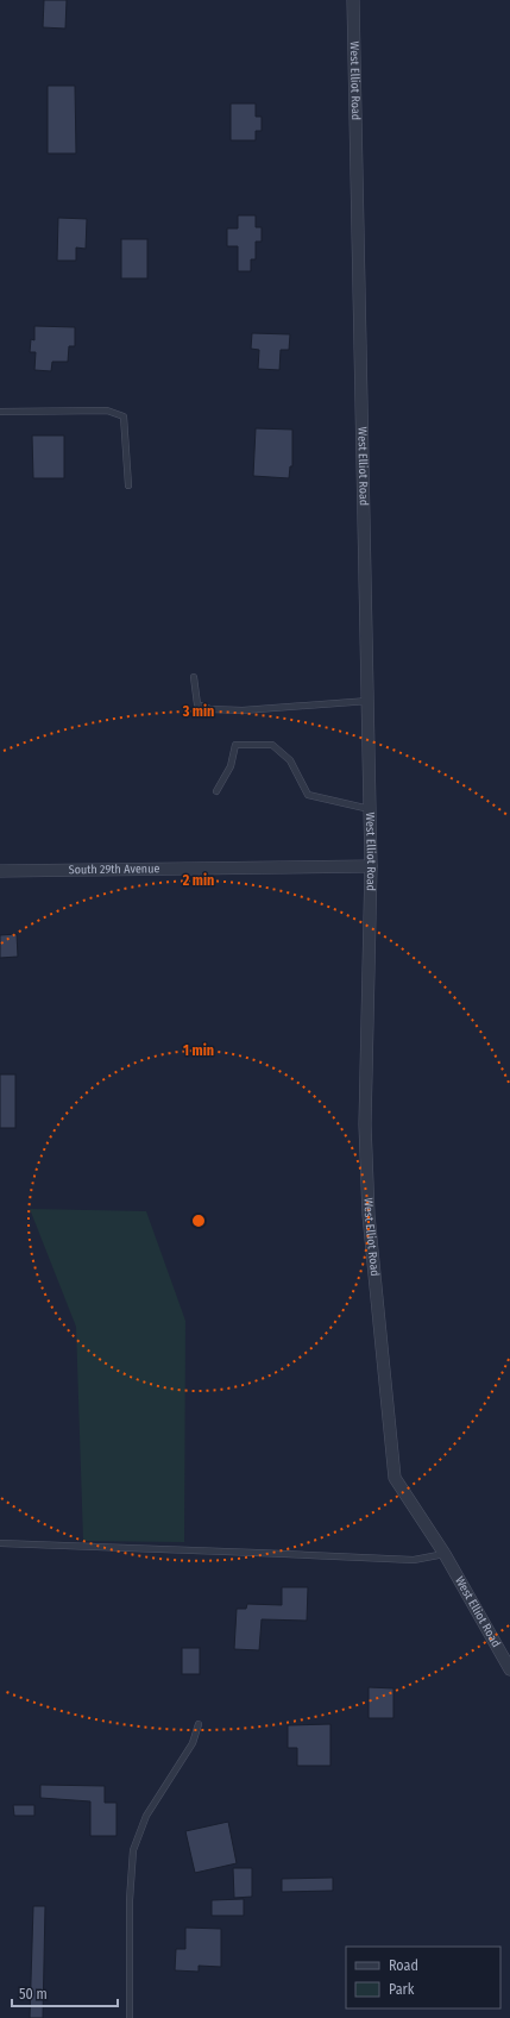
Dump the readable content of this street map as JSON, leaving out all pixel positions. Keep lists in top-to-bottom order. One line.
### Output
{"streets":{"street":["West Elliot Road","South 29th Avenue"]},"crossings":[["West Elliot Road","South 29th Avenue"]],"legend":["Road","Park"],"scale_bar":"50 m","rings":["3 min","2 min","1 min"]}
